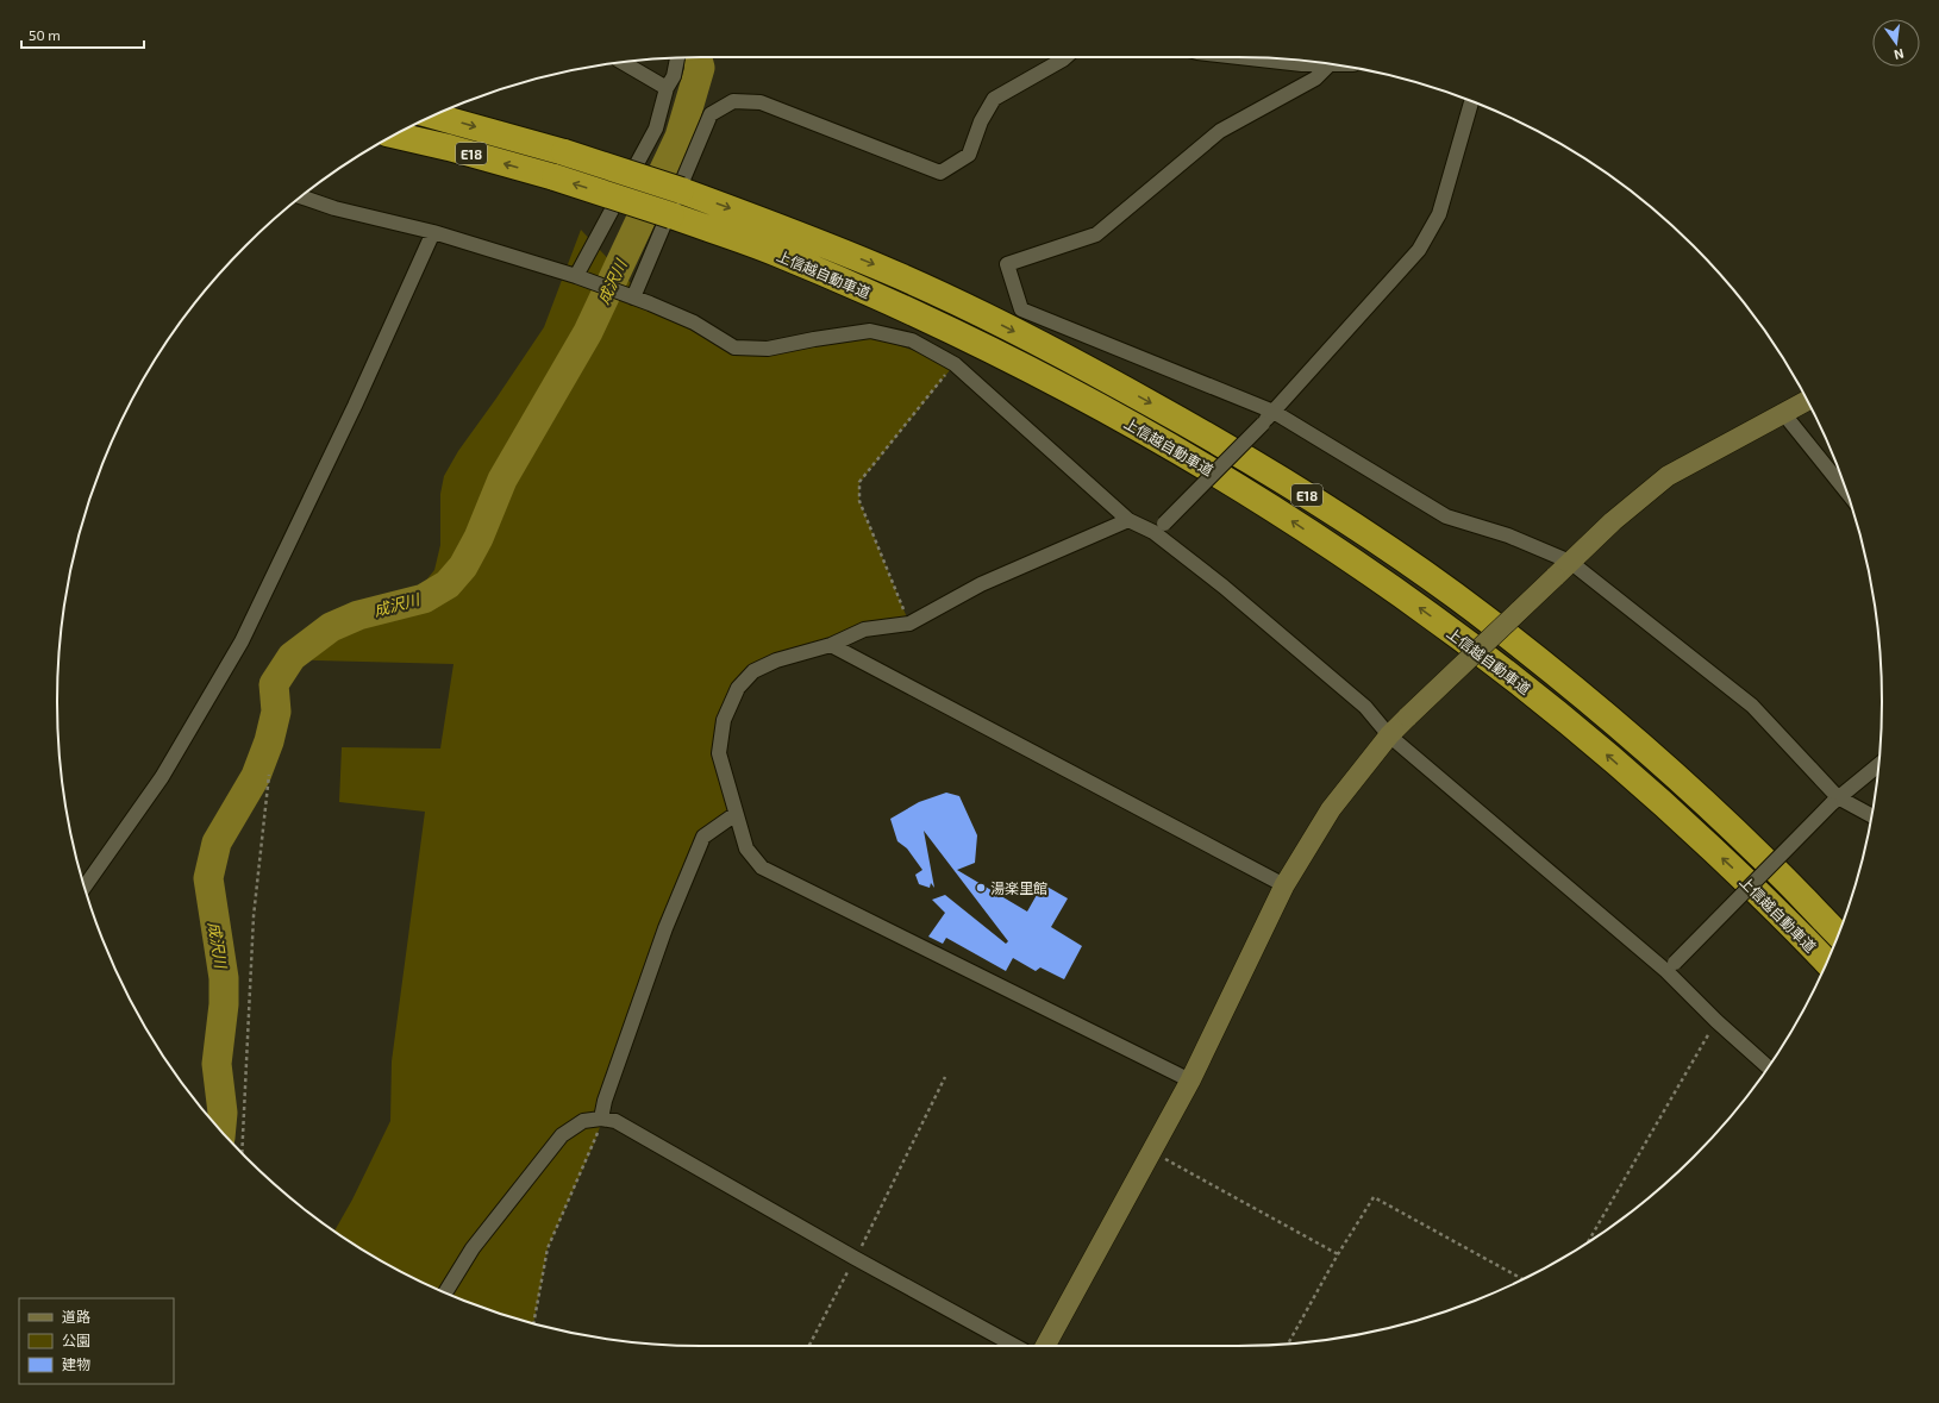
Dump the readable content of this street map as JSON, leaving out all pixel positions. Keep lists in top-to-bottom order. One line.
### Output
{"streets":{"highway":["E18","上信越自動車道"]},"water":["成沢川"],"places":["湯楽里館"],"legend":["道路","公園","建物"],"scale_bar":"50 m","north":"bottom"}
